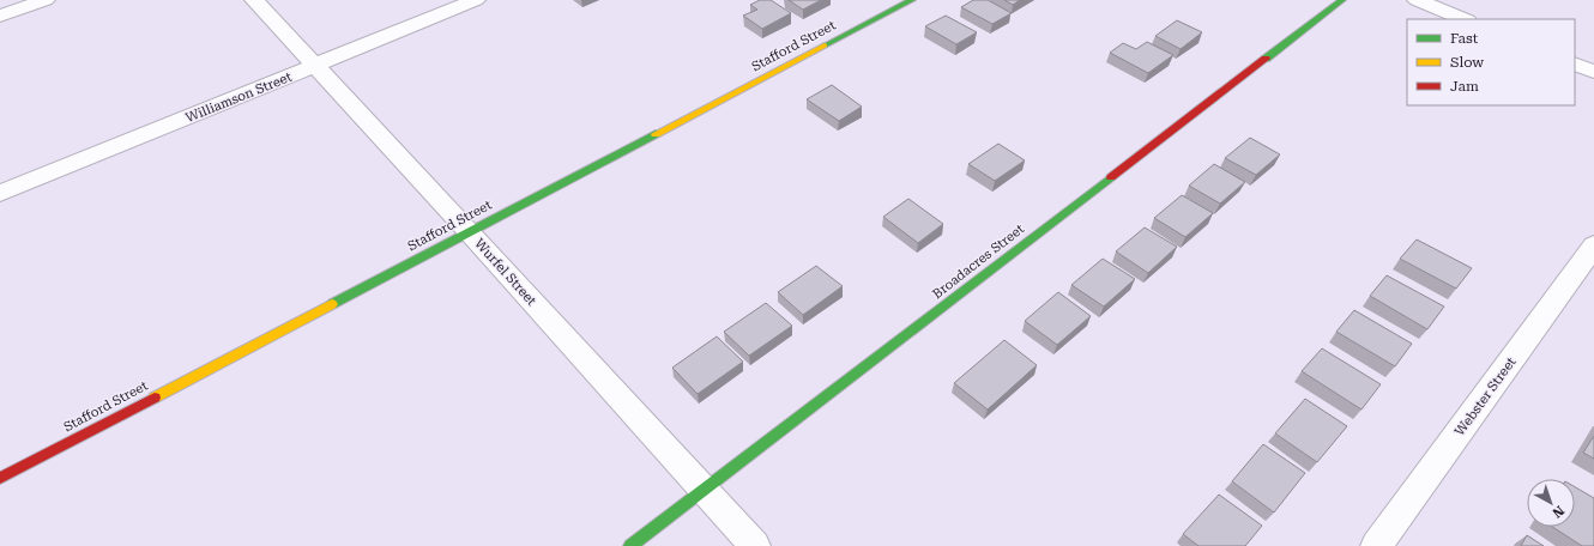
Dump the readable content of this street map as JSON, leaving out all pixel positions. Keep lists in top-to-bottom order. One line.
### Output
{"streets":{"street":["Stafford Street","Williamson Street","Broadacres Street","Wurfel Street","Webster Street"]},"crossings":[["Stafford Street","Wurfel Street"],["Williamson Street","Wurfel Street"],["Broadacres Street","Wurfel Street"]],"legend":["Fast","Slow","Jam"],"north":"bottom right"}
